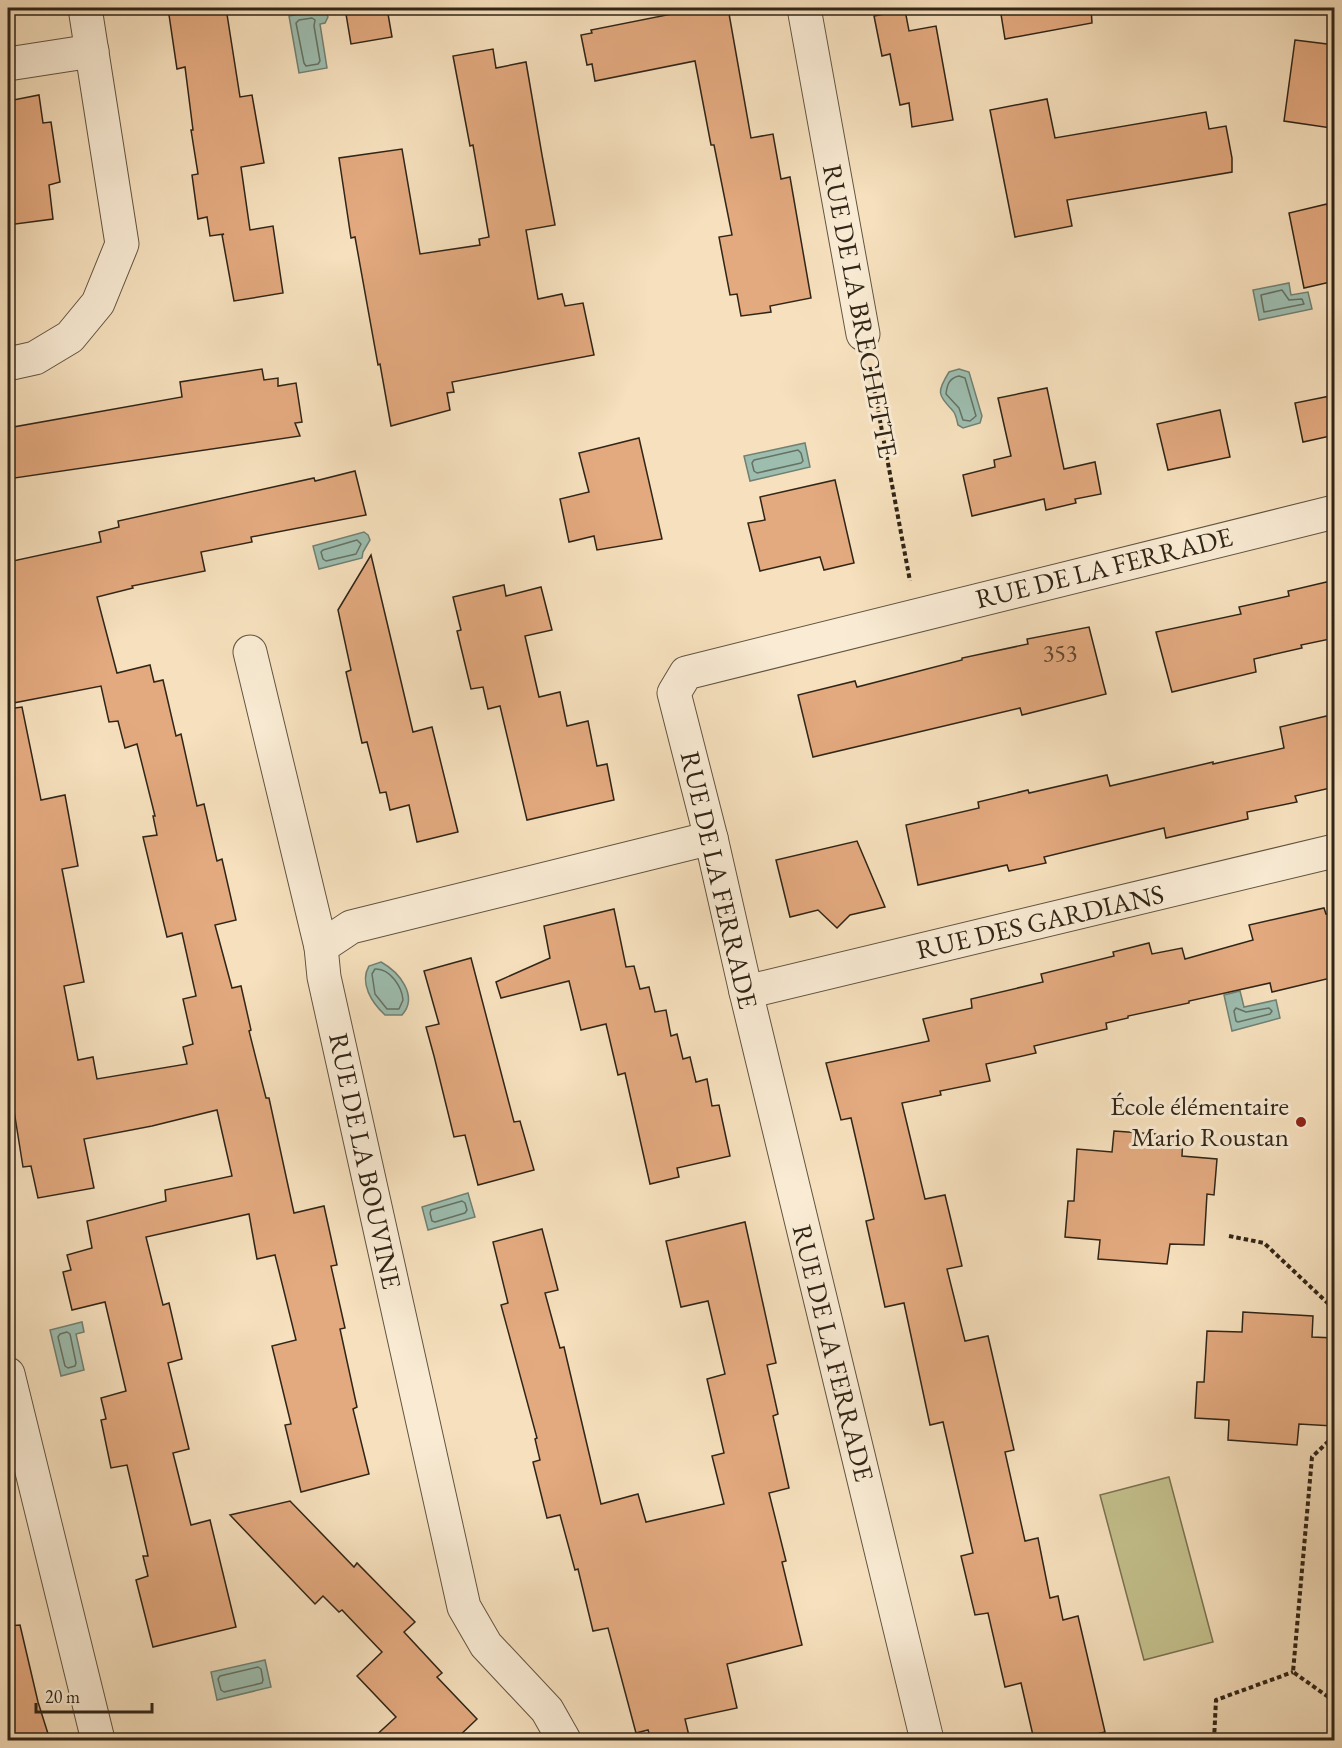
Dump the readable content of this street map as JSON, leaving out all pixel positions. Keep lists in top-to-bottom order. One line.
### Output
{"streets":{"street":["RUE DE LA BRECHETTE","RUE DE LA FERRADE","RUE DES GARDIANS","RUE DE LA BOUVINE"]},"crossings":[["RUE DE LA BRECHETTE","RUE DE LA FERRADE"],["RUE DE LA FERRADE","RUE DES GARDIANS"]],"places":["École élémentaire Mario Roustan"],"house_numbers":["353"],"scale_bar":"20 m"}
